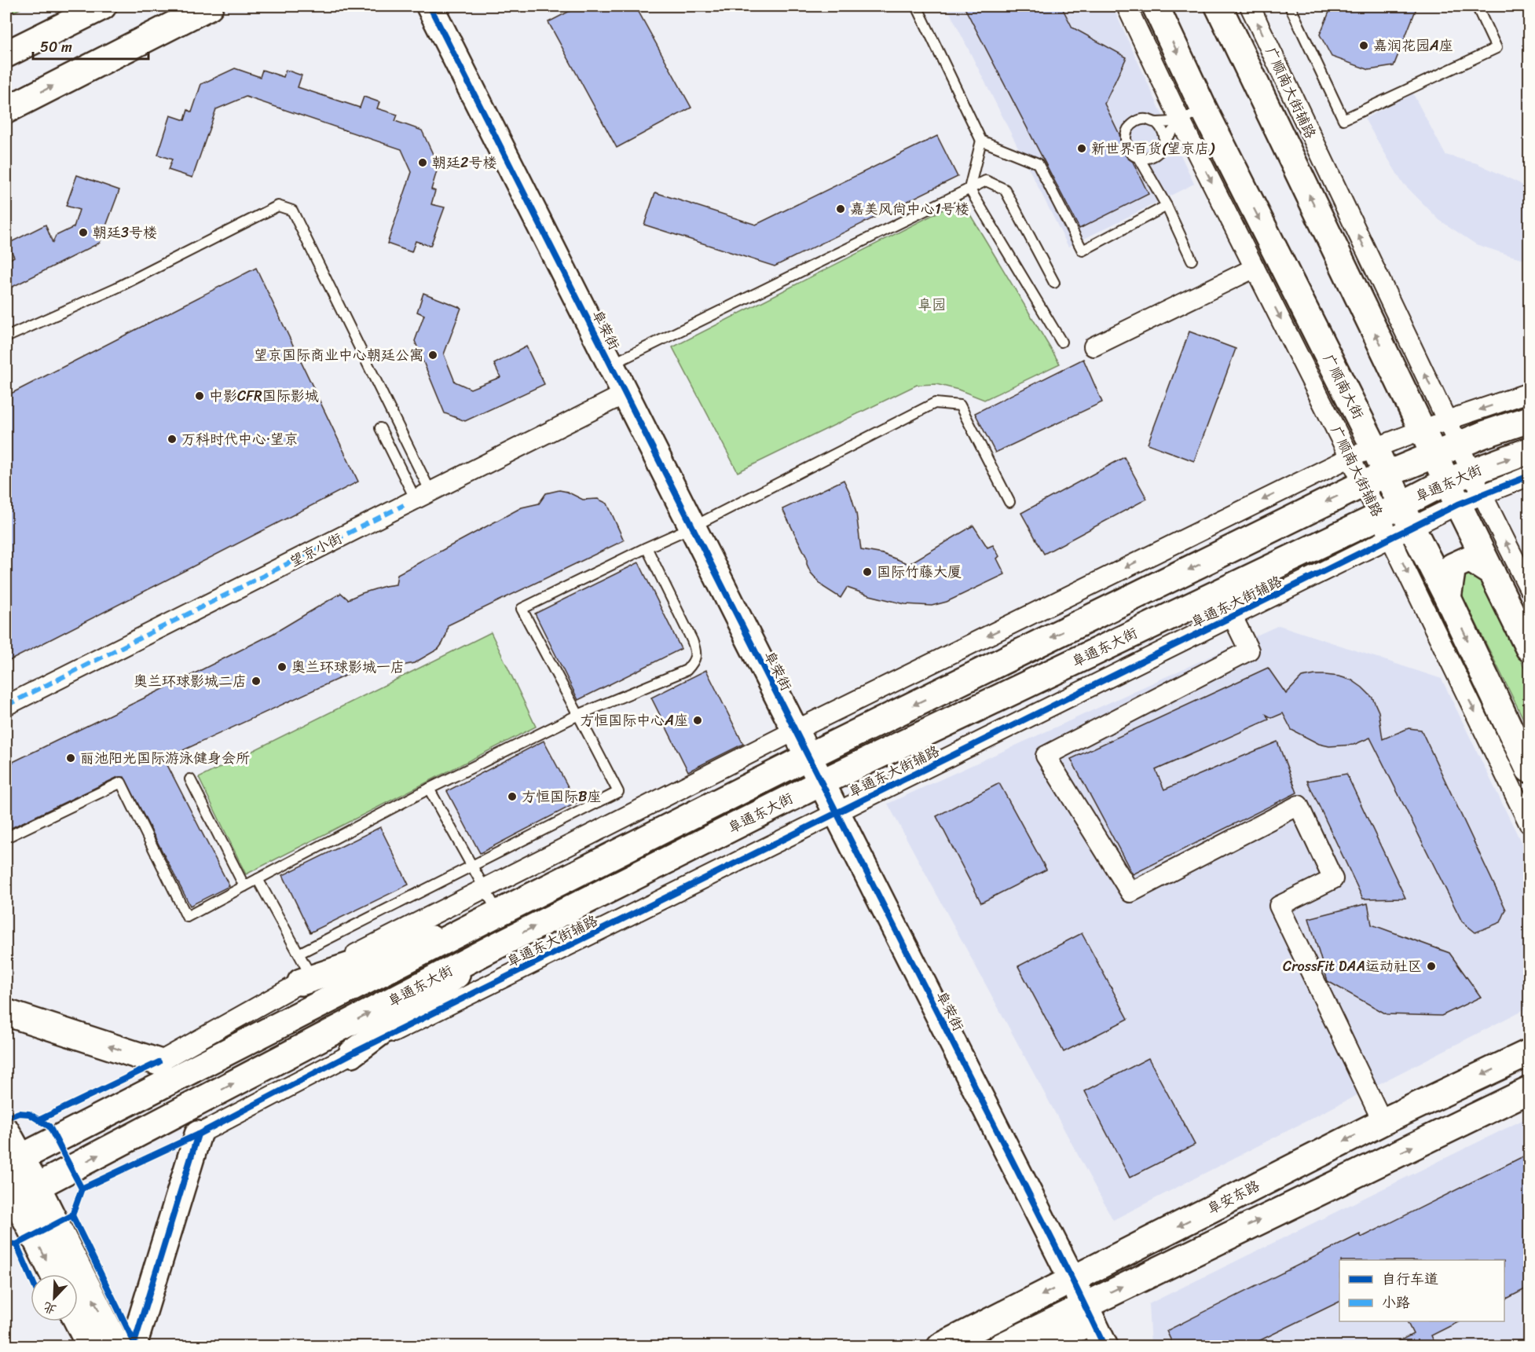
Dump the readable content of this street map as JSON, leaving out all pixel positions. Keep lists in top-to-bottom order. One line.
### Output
{"streets":{"main road":["阜荣街","广顺南大街","阜通东大街","阜安东路"],"street":["广顺南大街辅路","望京小街","阜通东大街辅路"]},"crossings":[["广顺南大街辅路","广顺南大街"],["广顺南大街辅路","阜通东大街"],["广顺南大街辅路","阜通东大街辅路"],["阜荣街","阜通东大街"],["阜荣街","望京小街"],["阜荣街","阜通东大街辅路"],["阜荣街","阜安东路"],["广顺南大街","阜通东大街"],["广顺南大街","阜通东大街辅路"],["阜通东大街","阜通东大街辅路"]],"parks":["阜园"],"places":["嘉润花园A座","新世界百货(望京店)","朝廷2号楼","嘉美风尚中心1号楼","朝廷3号楼","望京国际商业中心朝廷公寓","中影CFR国际影城","万科时代中心·望京","国际竹藤大厦","奥兰环球影城一店","奥兰环球影城二店","方恒国际中心A座","丽池阳光国际游泳健身会所","方恒国际B座","CrossFit DAA运动社区"],"legend":["自行车道","小路"],"scale_bar":"50 m","north":"bottom left"}
